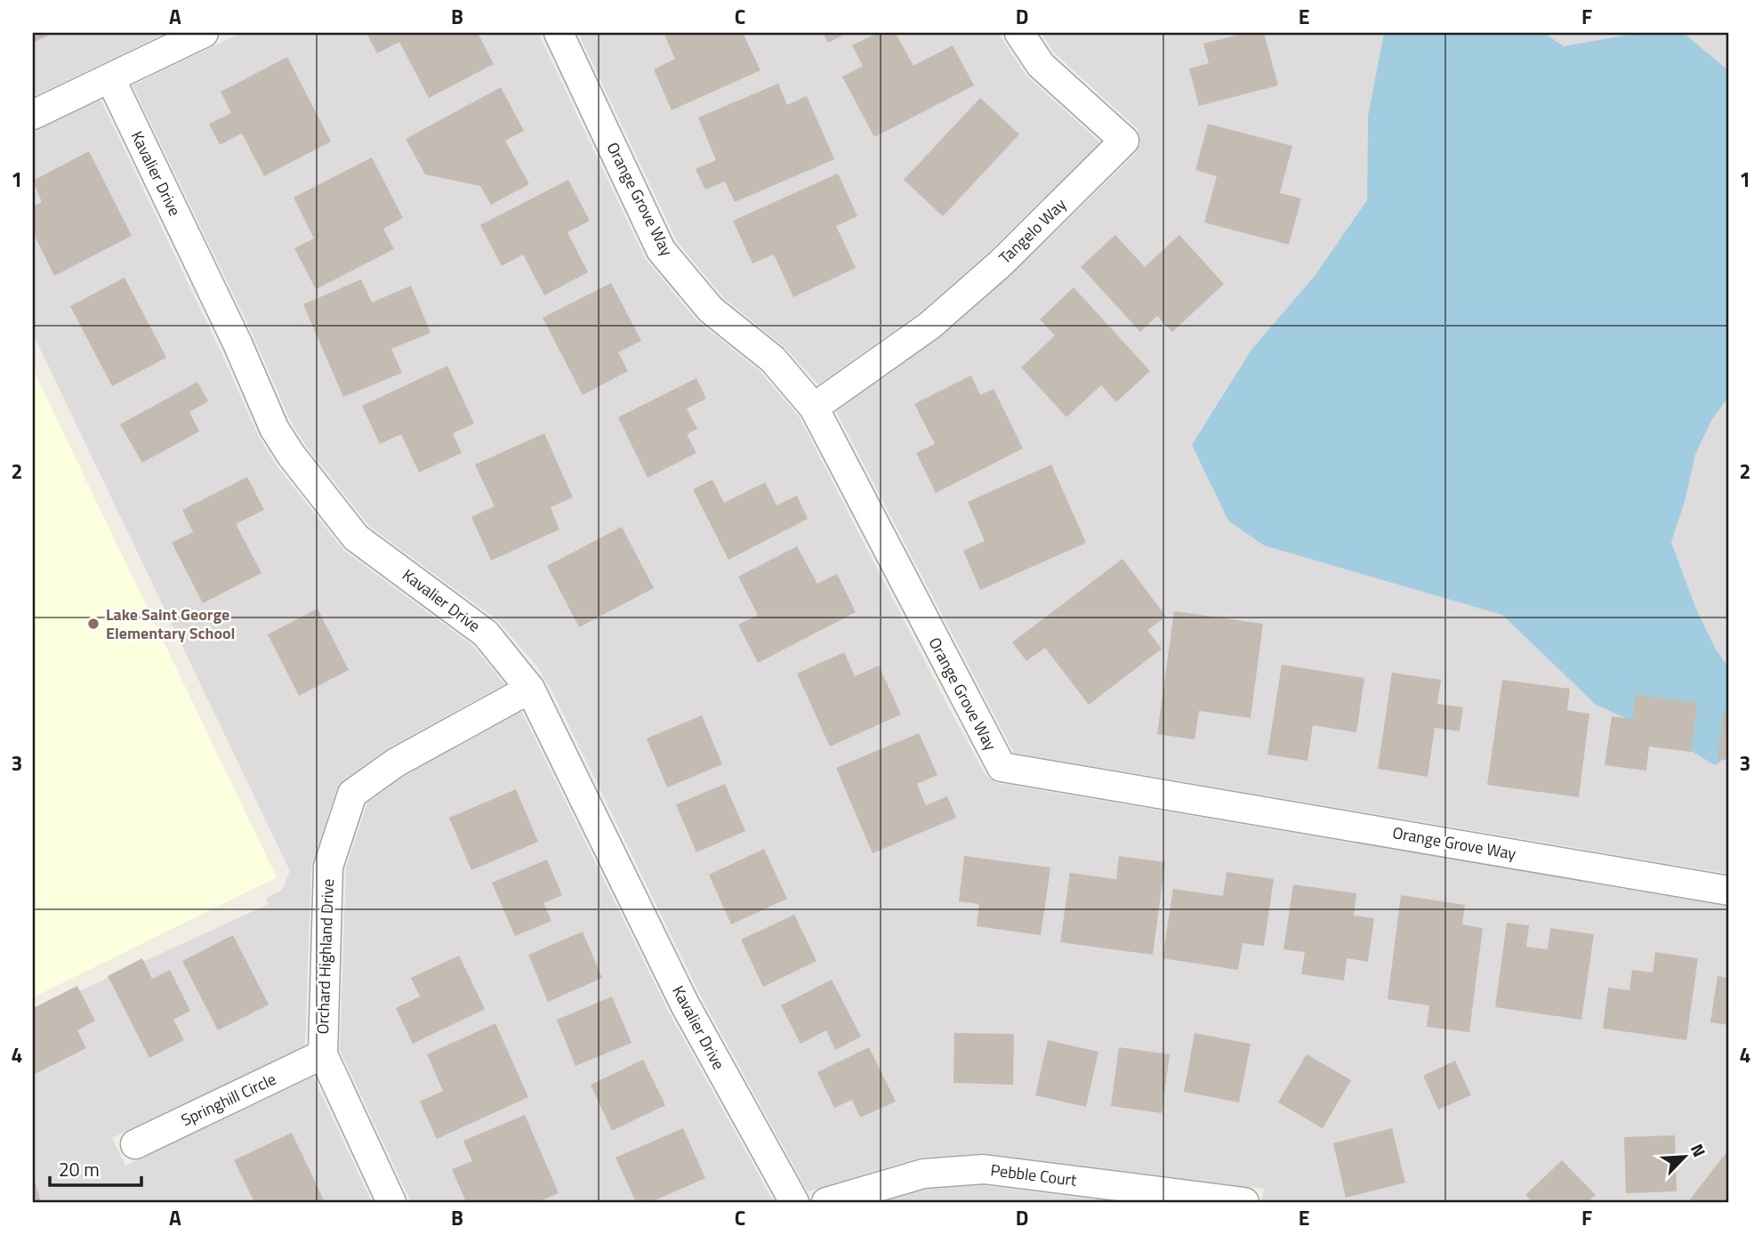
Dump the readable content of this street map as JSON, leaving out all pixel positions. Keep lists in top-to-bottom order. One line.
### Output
{"streets":{"street":["Kavalier Drive","Orange Grove Way","Tangelo Way","Orchard Highland Drive","Springhill Circle","Pebble Court"]},"crossings":[["Kavalier Drive","Orchard Highland Drive"],["Orange Grove Way","Tangelo Way"],["Orchard Highland Drive","Springhill Circle"]],"places":["Lake Saint George Elementary School"],"scale_bar":"20 m","north":"top right","grid":{"columns":["A","B","C","D","E","F"],"rows":["1","2","3","4"]}}
